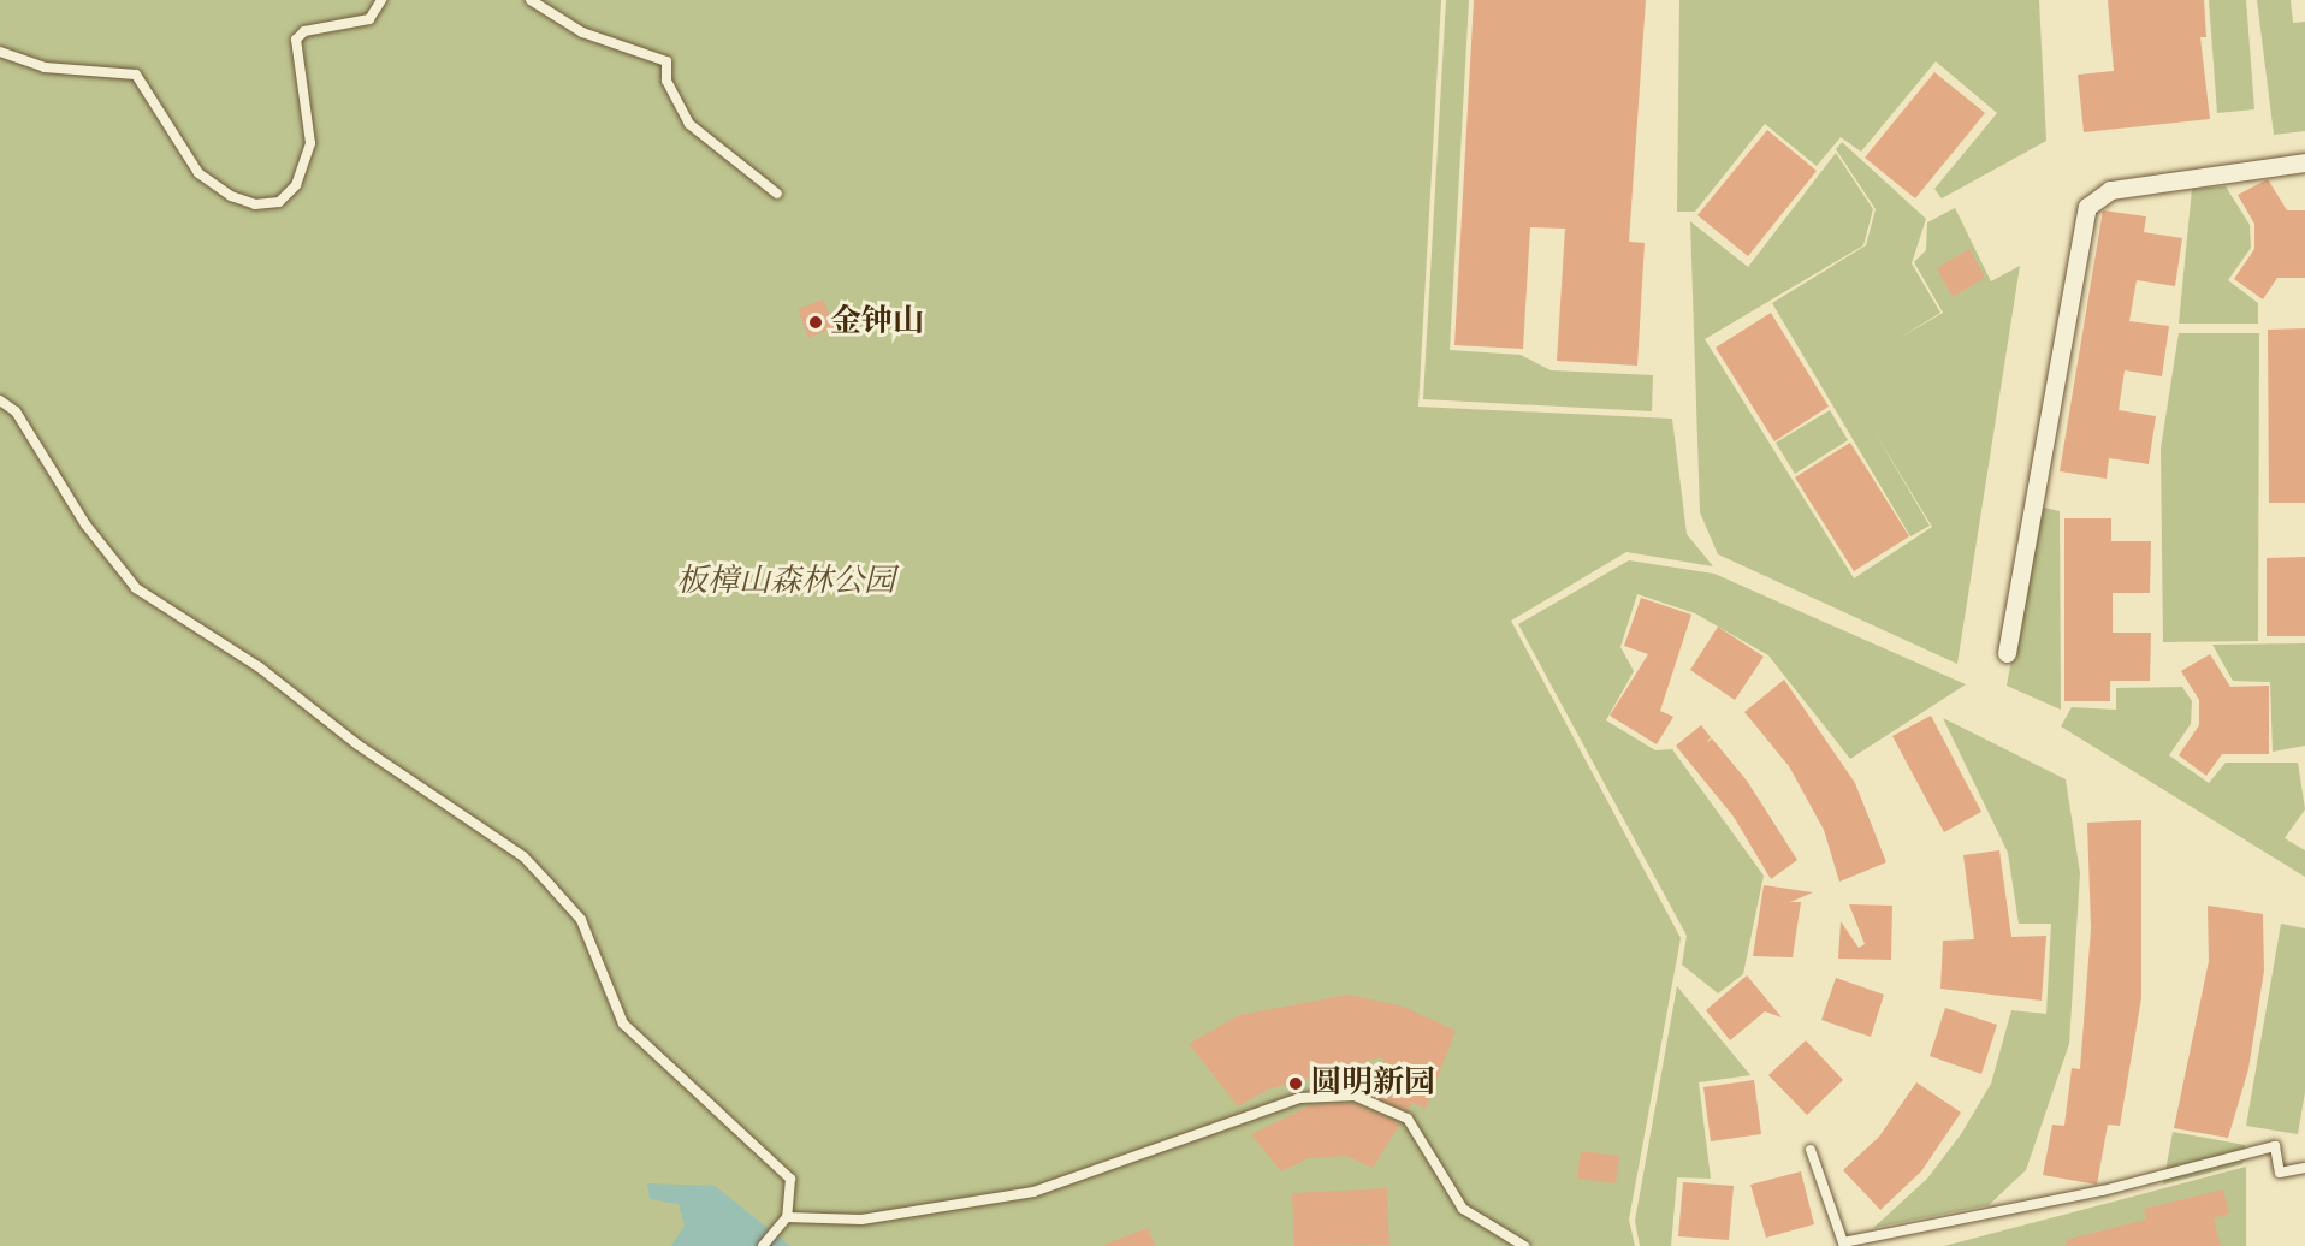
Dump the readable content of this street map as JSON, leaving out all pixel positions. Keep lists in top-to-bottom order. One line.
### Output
{"parks":["板樟山森林公园"],"places":["金钟山","圆明新园"]}
